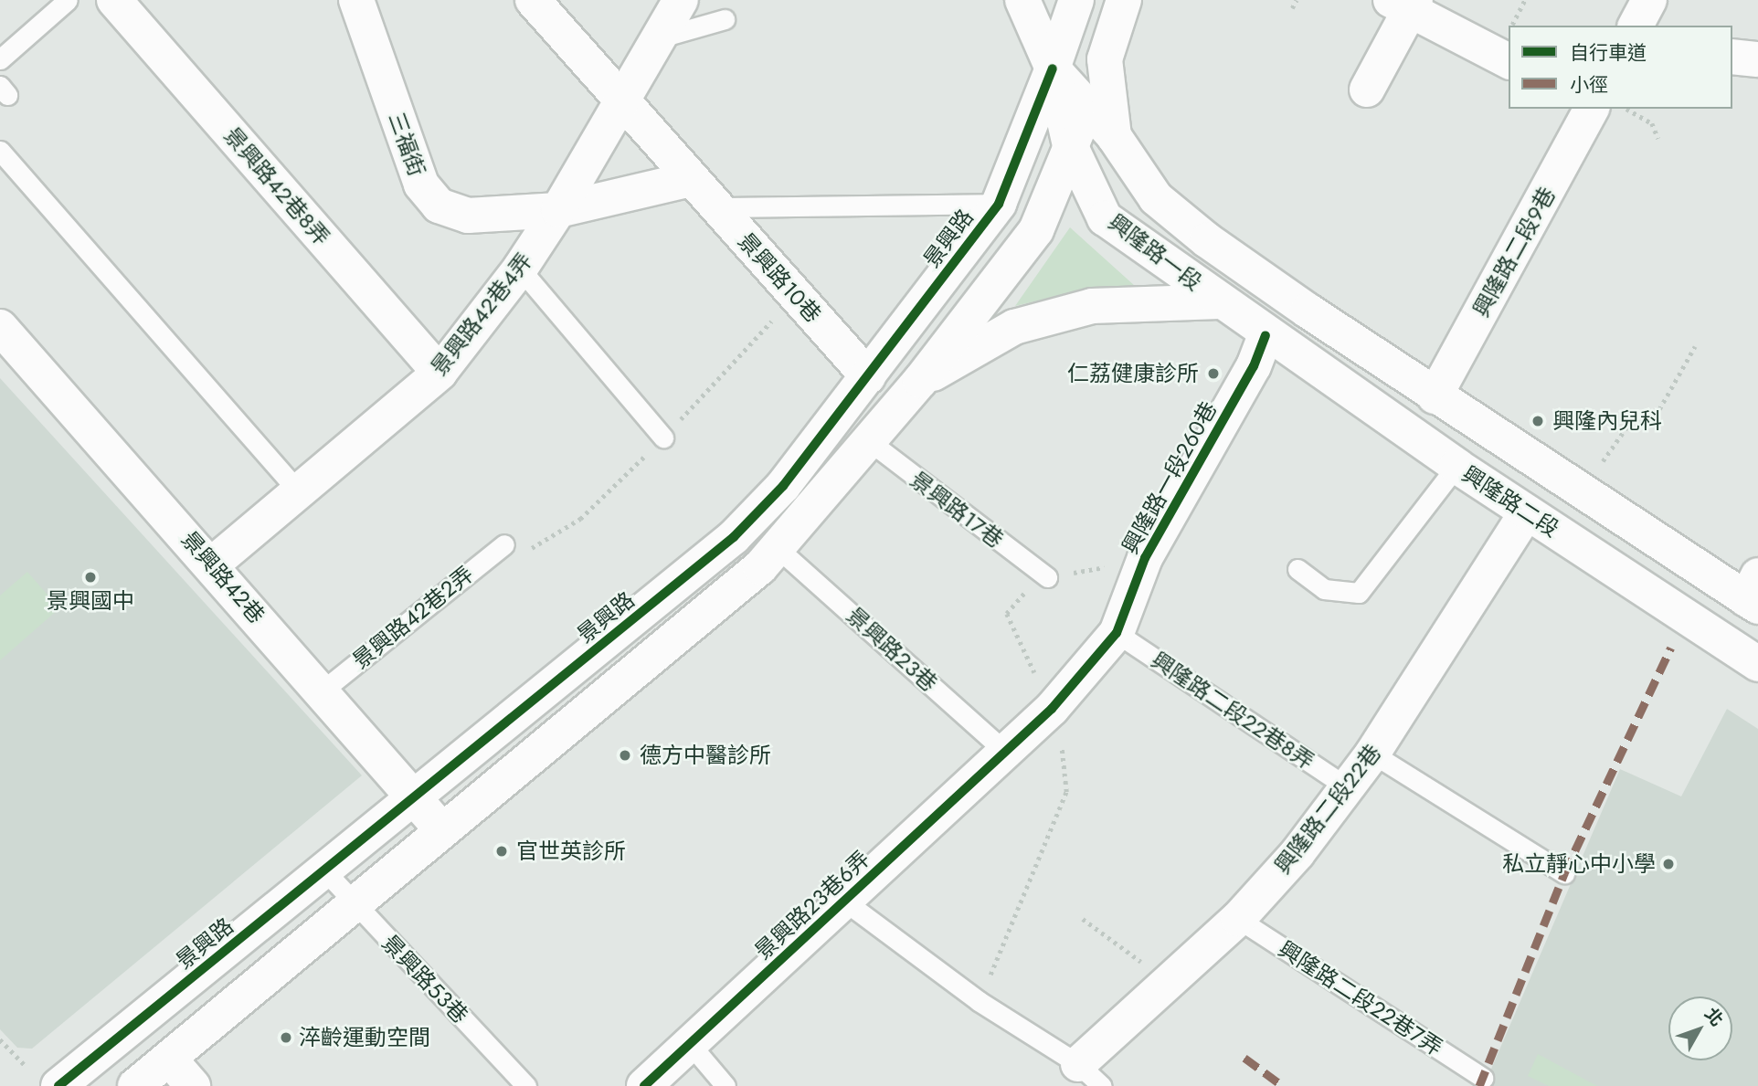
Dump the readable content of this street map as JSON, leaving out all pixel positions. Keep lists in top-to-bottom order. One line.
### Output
{"streets":{"street":["三福街","景興路42巷8弄","景興路","興隆路一段","興隆路二段9巷","景興路10巷","景興路42巷4弄","興隆路一段260巷","興隆路二段","景興路42巷","興隆路二段22巷","景興路23巷6弄"],"lane":["景興路17巷","景興路42巷2弄","景興路23巷","興隆路二段22巷8弄","景興路53巷","興隆路二段22巷7弄"]},"crossings":[["三福街","景興路42巷4弄"],["景興路42巷8弄","景興路42巷4弄"],["景興路","興隆路一段"],["景興路","景興路10巷"],["景興路","景興路42巷"],["景興路","景興路53巷"],["興隆路一段","興隆路一段260巷"],["興隆路一段","興隆路二段"],["興隆路二段9巷","興隆路二段"],["景興路10巷","景興路42巷4弄"],["景興路42巷4弄","景興路42巷"],["興隆路一段260巷","興隆路二段"],["興隆路一段260巷","景興路23巷"],["興隆路一段260巷","興隆路二段22巷8弄"],["興隆路一段260巷","景興路23巷6弄"],["興隆路二段","興隆路二段22巷"],["景興路42巷","景興路42巷2弄"],["景興路23巷","景興路23巷6弄"],["興隆路二段22巷8弄","興隆路二段22巷"],["興隆路二段22巷","景興路23巷6弄"],["興隆路二段22巷","興隆路二段22巷7弄"]],"places":["仁荔健康診所","興隆內兒科","景興國中","德方中醫診所","官世英診所","私立靜心中小學","淬齡運動空間"],"legend":["自行車道","小徑"],"north":"top right"}
